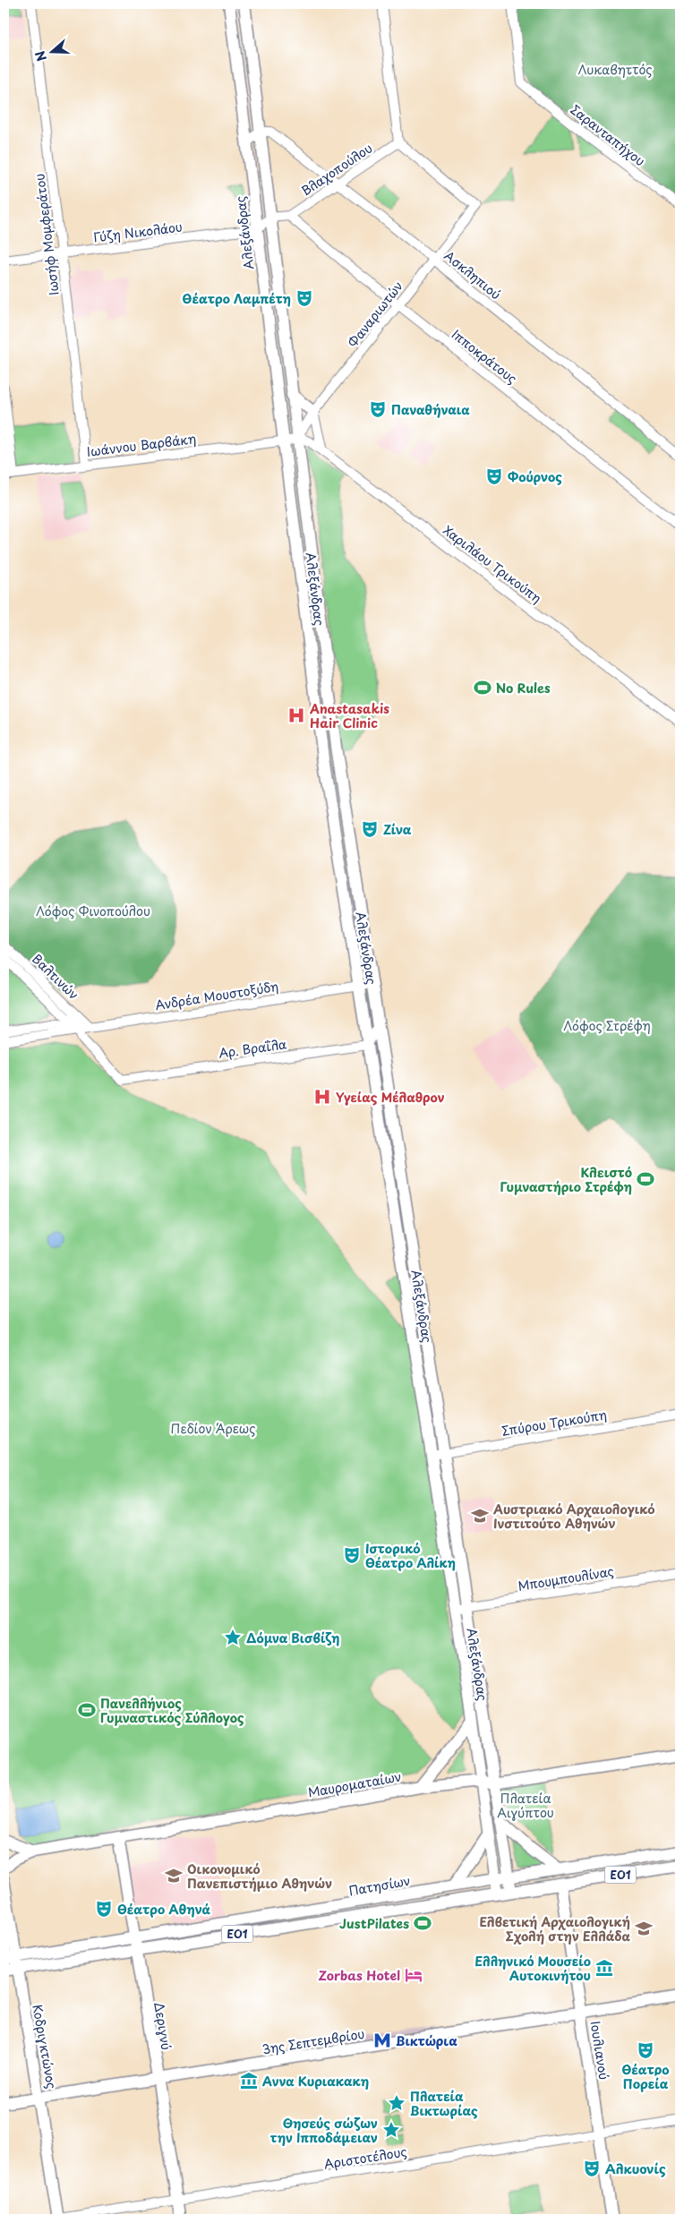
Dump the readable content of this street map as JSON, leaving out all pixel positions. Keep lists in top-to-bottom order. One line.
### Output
{"streets":{"main road":["Αλεξάνδρας","Μαυροματαίων","ΕΟ1","Πατησίων","Δεριγνύ","3ης Σεπτεμβρίου","Κοδριγκτώνος","Ιουλιανού"],"street":["Σαρανταπήχου","Βλαχοπούλου","Γύζη Νικολάου","Ιωσήφ Μομφεράτου","Ασκληπιού","Φαναριωτών","Ιπποκράτους","Ιωάννου Βαρβάκη","Χαριλάου Τρικούπη","Βαλτινών","Ανδρέα Μουστοξύδη","Αρ. Βραΐλα","Σπύρου Τρικούπη","Μπουμπουλίνας","Αριστοτέλους"]},"crossings":[["Βλαχοπούλου","Ασκληπιού"],["Βλαχοπούλου","Φαναριωτών"],["Βλαχοπούλου","Ιπποκράτους"],["Γύζη Νικολάου","Αλεξάνδρας"],["Γύζη Νικολάου","Ιωσήφ Μομφεράτου"],["Αλεξάνδρας","Ασκληπιού"],["Αλεξάνδρας","Φαναριωτών"],["Αλεξάνδρας","Ιωάννου Βαρβάκη"],["Αλεξάνδρας","Χαριλάου Τρικούπη"],["Αλεξάνδρας","Ανδρέα Μουστοξύδη"],["Αλεξάνδρας","Αρ. Βραΐλα"],["Αλεξάνδρας","Σπύρου Τρικούπη"],["Αλεξάνδρας","Μπουμπουλίνας"],["Αλεξάνδρας","Μαυροματαίων"],["Αλεξάνδρας","Πατησίων"],["Ιωσήφ Μομφεράτου","Ιωάννου Βαρβάκη"],["Ασκληπιού","Φαναριωτών"],["Φαναριωτών","Ιπποκράτους"],["Φαναριωτών","Χαριλάου Τρικούπη"],["Ιωάννου Βαρβάκη","Χαριλάου Τρικούπη"],["Βαλτινών","Ανδρέα Μουστοξύδη"],["Βαλτινών","Αρ. Βραΐλα"],["Ανδρέα Μουστοξύδη","Αρ. Βραΐλα"],["Μαυροματαίων","Δεριγνύ"],["Πατησίων","Δεριγνύ"],["Πατησίων","Κοδριγκτώνος"],["Πατησίων","Ιουλιανού"],["Δεριγνύ","3ης Σεπτεμβρίου"],["Δεριγνύ","Αριστοτέλους"],["3ης Σεπτεμβρίου","Κοδριγκτώνος"],["3ης Σεπτεμβρίου","Ιουλιανού"],["Κοδριγκτώνος","Αριστοτέλους"],["Ιουλιανού","Αριστοτέλους"]],"parks":["Λυκαβηττός","Λόφος Φινοπούλου","Λόφος Στρέφη","Πεδίον Άρεως","Πλατεία Αιγύπτου"],"places":{"theatre":["Θέατρο Λαμπέτη","Παναθήναια","Φούρνος","Ζίνα","Ιστορικό Θέατρο Αλίκη","Θέατρο Αθηνά","Θέατρο Πορεία","Αλκυονίς"],"sports":["No Rules","Κλειστό Γυμναστήριο Στρέφη","Πανελλήνιος Γυμναστικός Σύλλογος","JustPilates"],"hospital":["Anastasakis Hair Clinic","Υγείας Μέλαθρον"],"school or university":["Αυστριακό Αρχαιολογικό Ινστιτούτο Αθηνών","Οικονομικό Πανεπιστήμιο Αθηνών","Ελβετική Αρχαιολογική Σχολή στην Ελλάδα"],"place":["Δόμνα Βισβίζη","Πλατεία Βικτωρίας","Θησεύς σώζων την Ιπποδάμειαν"],"museum":["Ελληνικό Μουσείο Αυτοκινήτου","Αννα Κυριακακη"],"hotel":["Zorbas Hotel"],"metro station":["Βικτώρια"]},"north":"left"}
